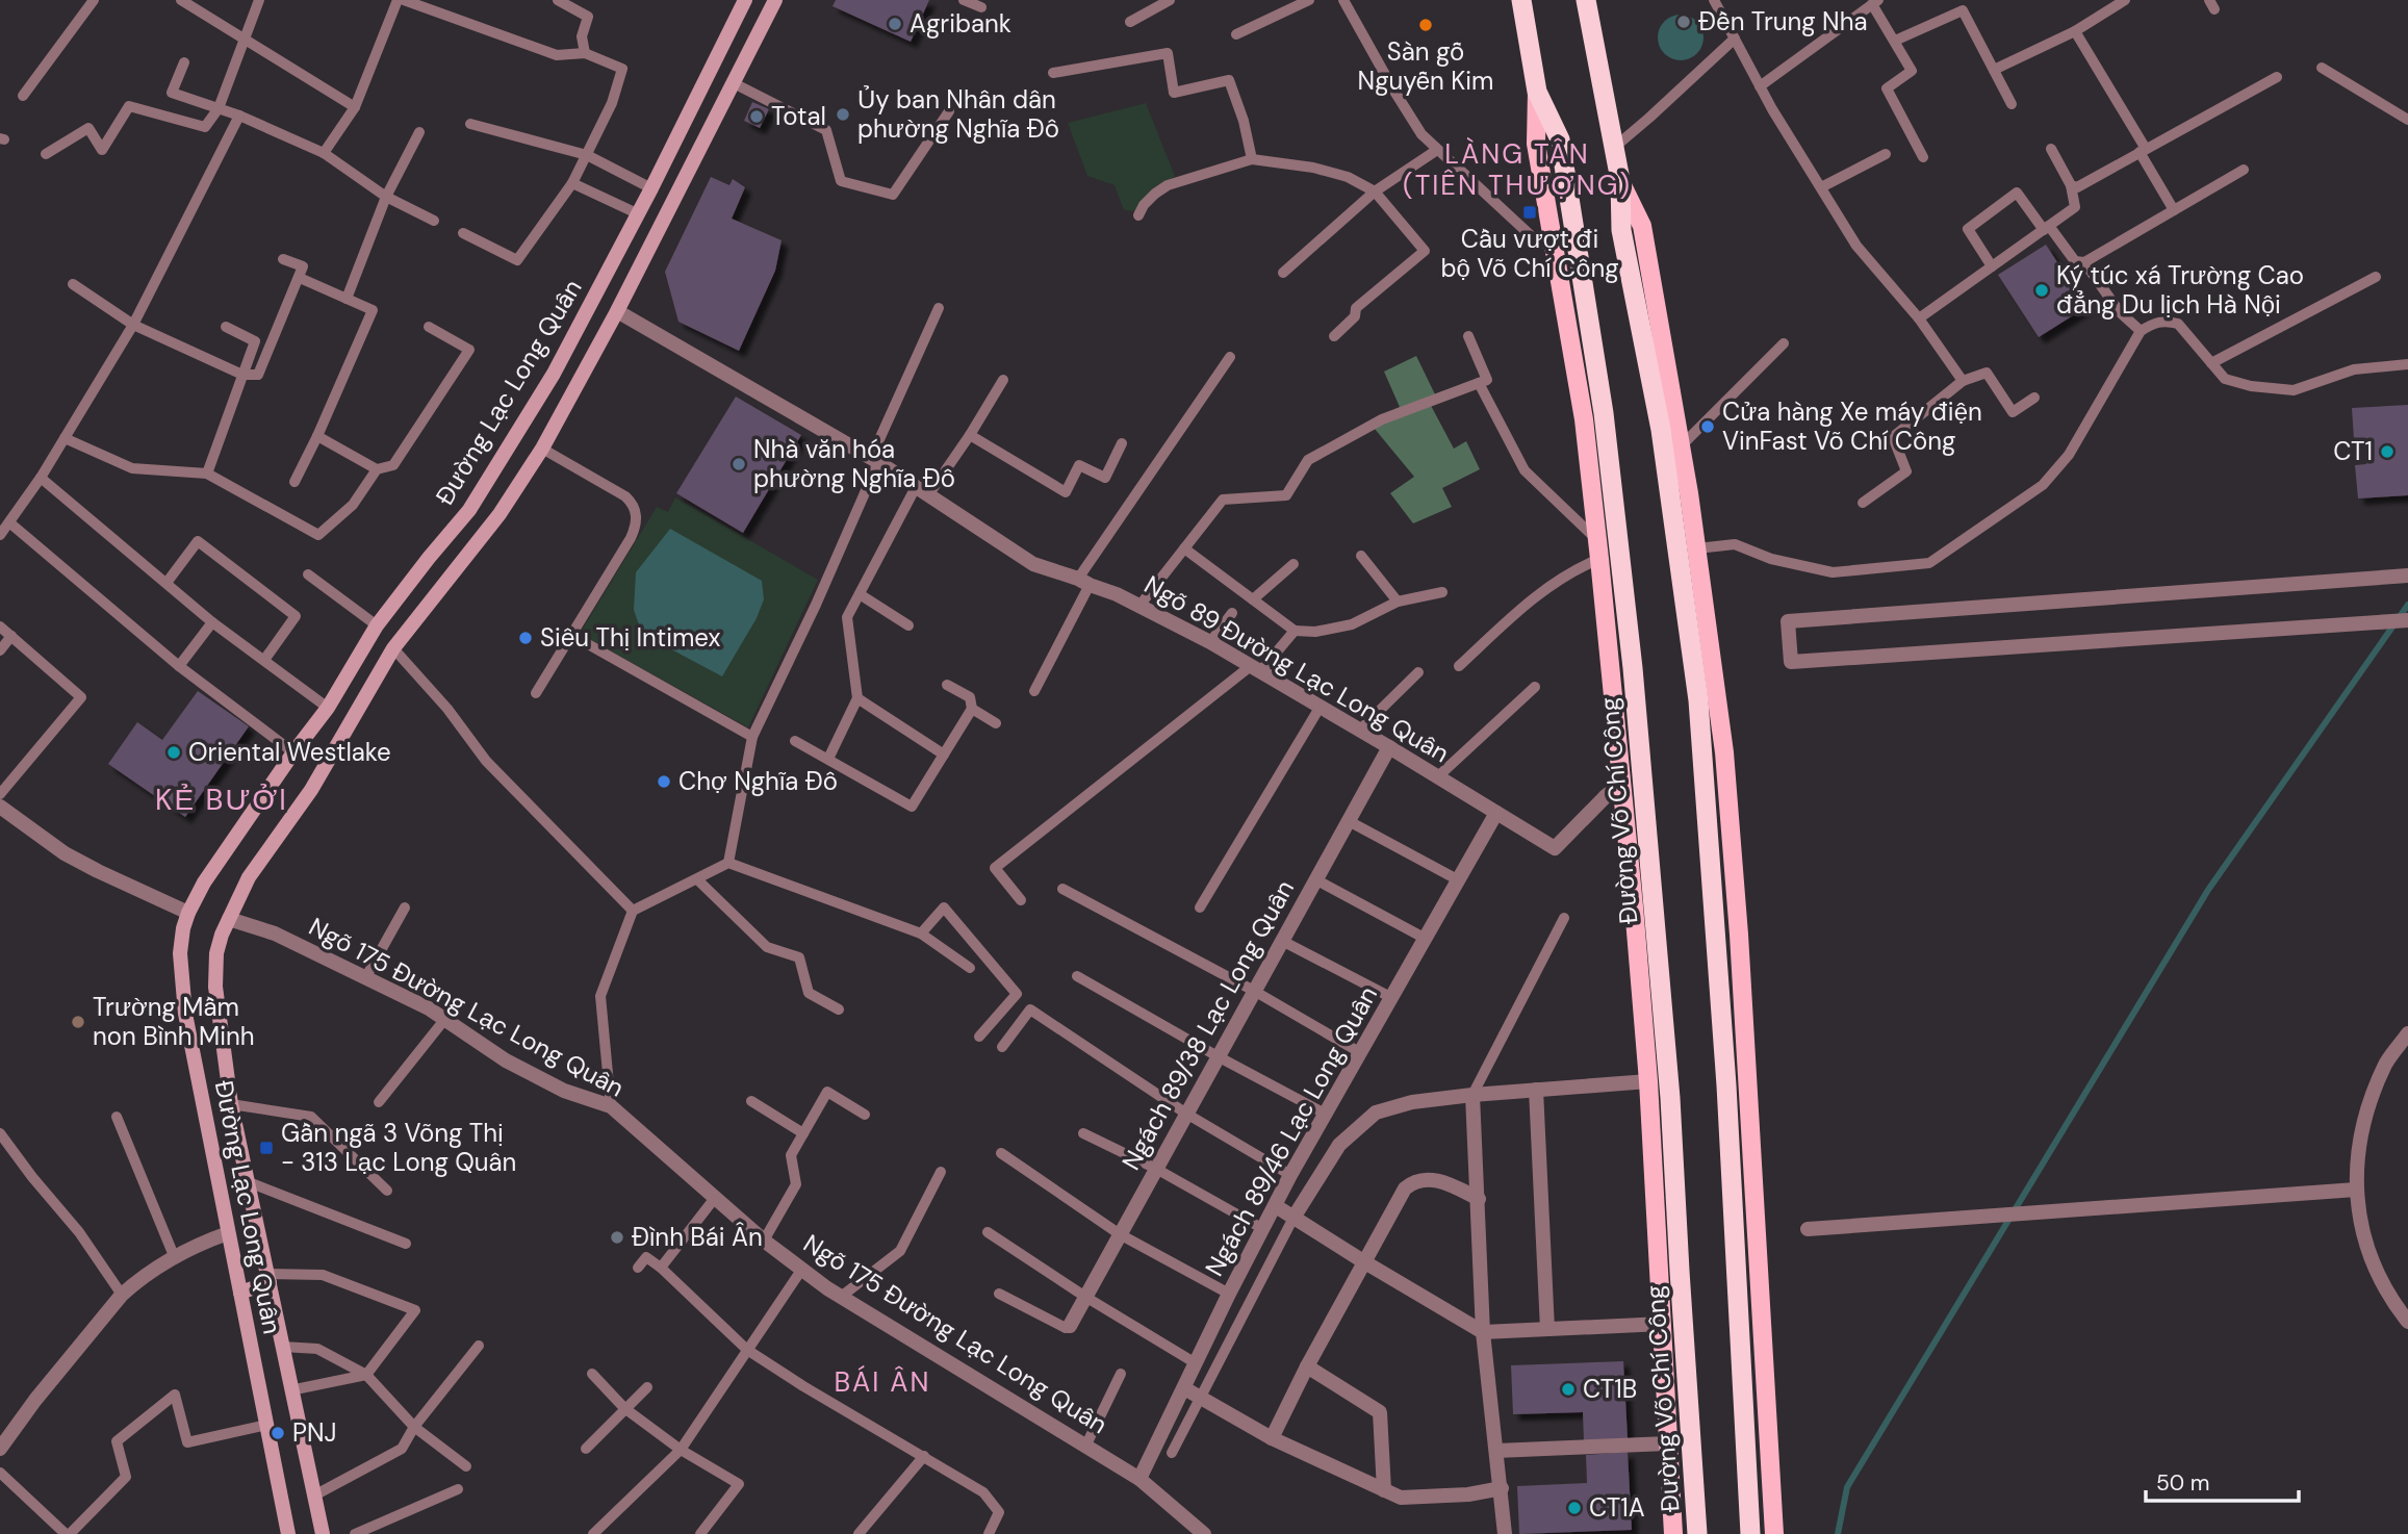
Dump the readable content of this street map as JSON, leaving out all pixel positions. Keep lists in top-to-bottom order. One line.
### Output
{"streets":{"highway":["Đường Võ Chí Công"],"main road":["Đường Lạc Long Quân"],"street":["Ngõ 89 Đường Lạc Long Quân","Ngõ 175 Đường Lạc Long Quân","Ngách 89/38 Lạc Long Quân","Ngách 89/46 Lạc Long Quân"]},"crossings":[["Đường Lạc Long Quân","Ngõ 89 Đường Lạc Long Quân"],["Đường Lạc Long Quân","Ngõ 175 Đường Lạc Long Quân"],["Ngõ 89 Đường Lạc Long Quân","Đường Võ Chí Công"],["Ngõ 89 Đường Lạc Long Quân","Ngách 89/38 Lạc Long Quân"],["Ngõ 89 Đường Lạc Long Quân","Ngách 89/46 Lạc Long Quân"],["Ngõ 175 Đường Lạc Long Quân","Ngách 89/46 Lạc Long Quân"]],"districts":["LÀNG TÂN (TIÊN THƯỢNG)","KẺ BƯỞI","BÁI ÂN"],"places":{"other":["Đền Trung Nha","Agribank","Sàn gỗ Nguyễn Kim","Ủy ban Nhân dân phường Nghĩa Đô","Total","Ký túc xá Trường Cao đẳng Du lịch Hà Nội","Cửa hàng Xe máy điện VinFast Võ Chí Công","CT1","Nhà văn hóa phường Nghĩa Đô","Siêu Thị Intimex","Oriental Westlake","Chợ Nghĩa Đô","Trường Mầm non Bình Minh","Đình Bái Ân","CT1B","PNJ","CT1A"],"transit":["Cầu vượt đi bộ Võ Chí Công","Gần ngã 3 Võng Thị - 313 Lạc Long Quân"]},"scale_bar":"50 m"}
